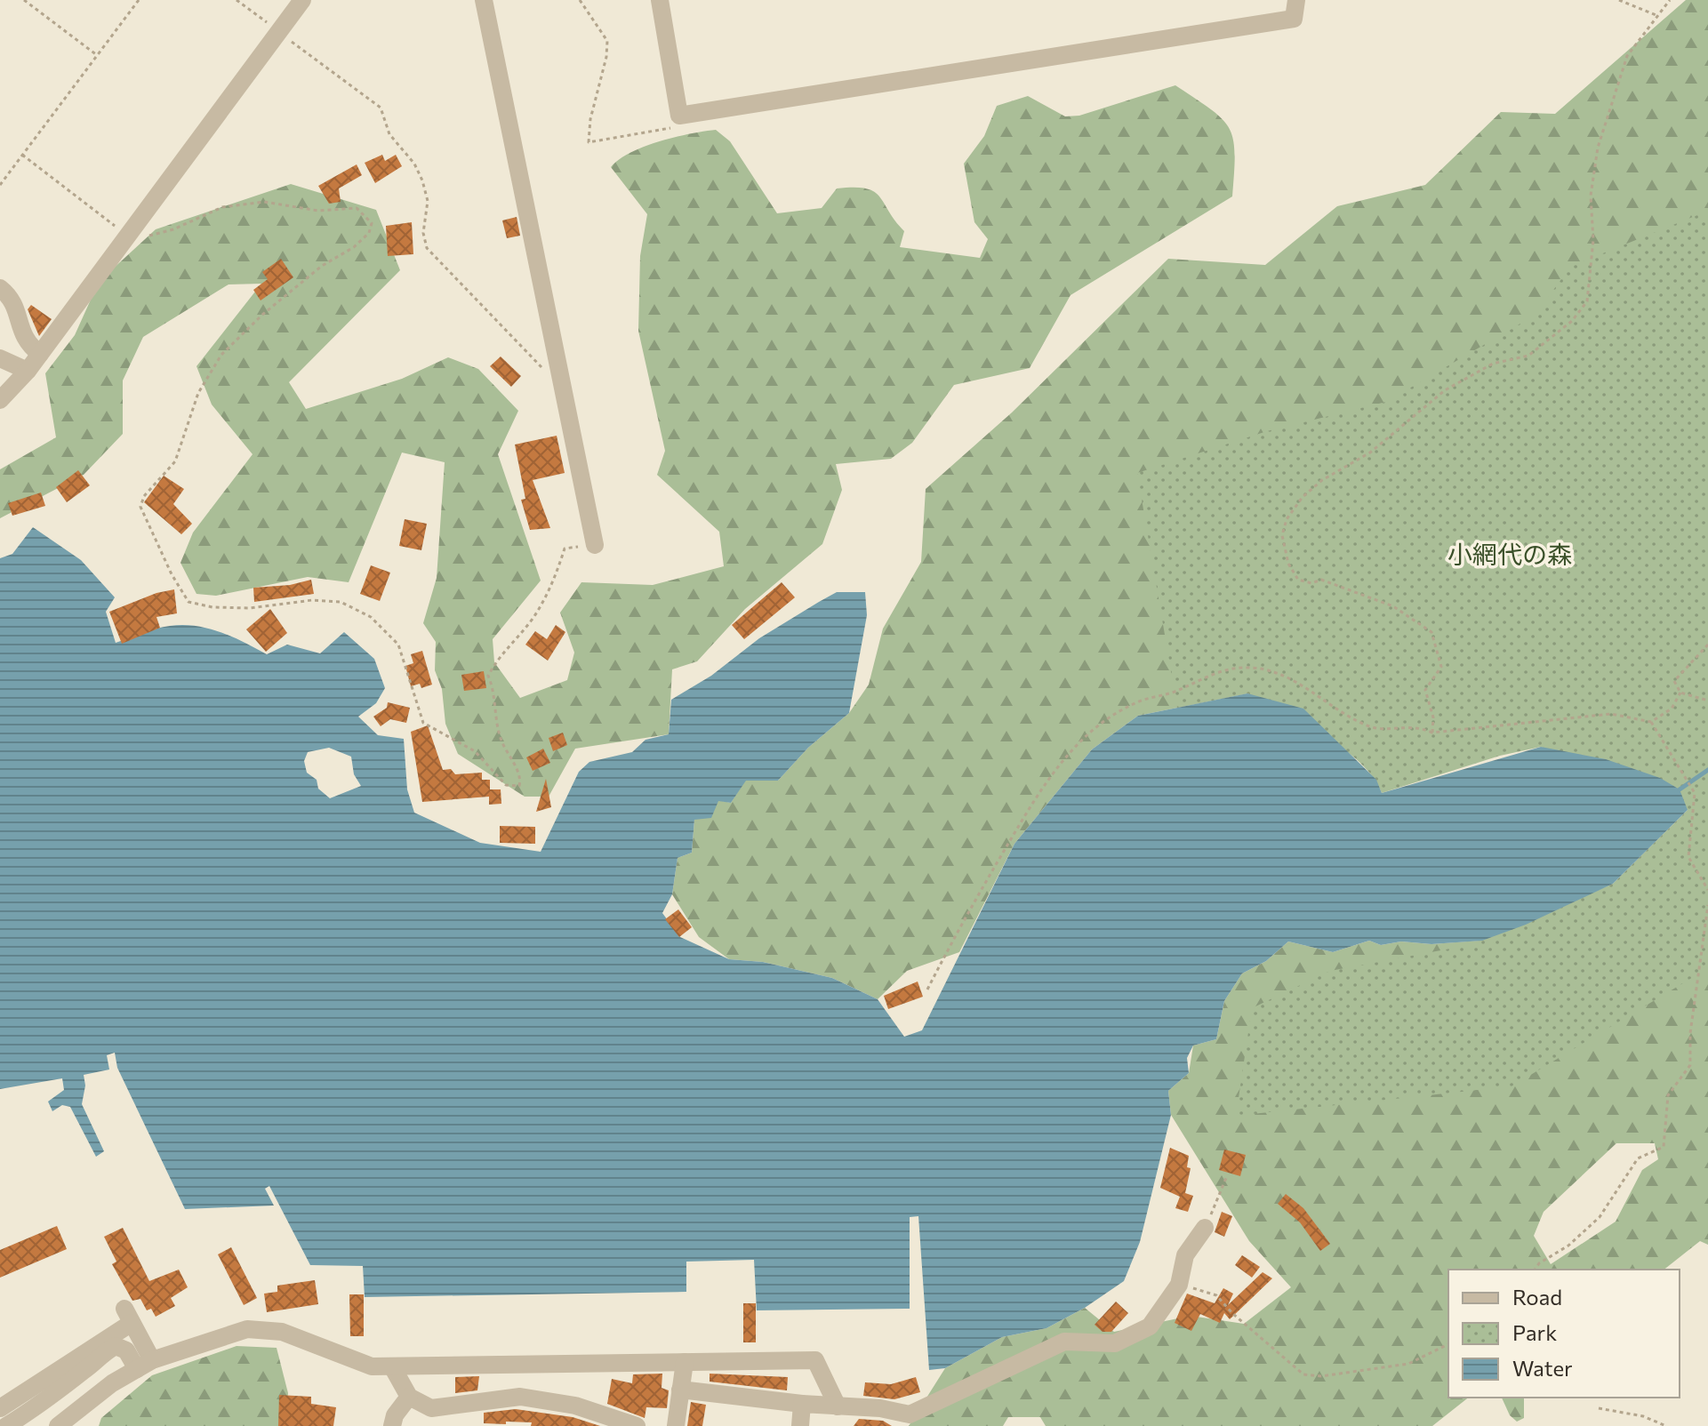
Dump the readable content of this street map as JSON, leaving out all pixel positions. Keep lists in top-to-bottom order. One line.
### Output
{"parks":["小網代の森"],"legend":["Road","Park","Water"]}
